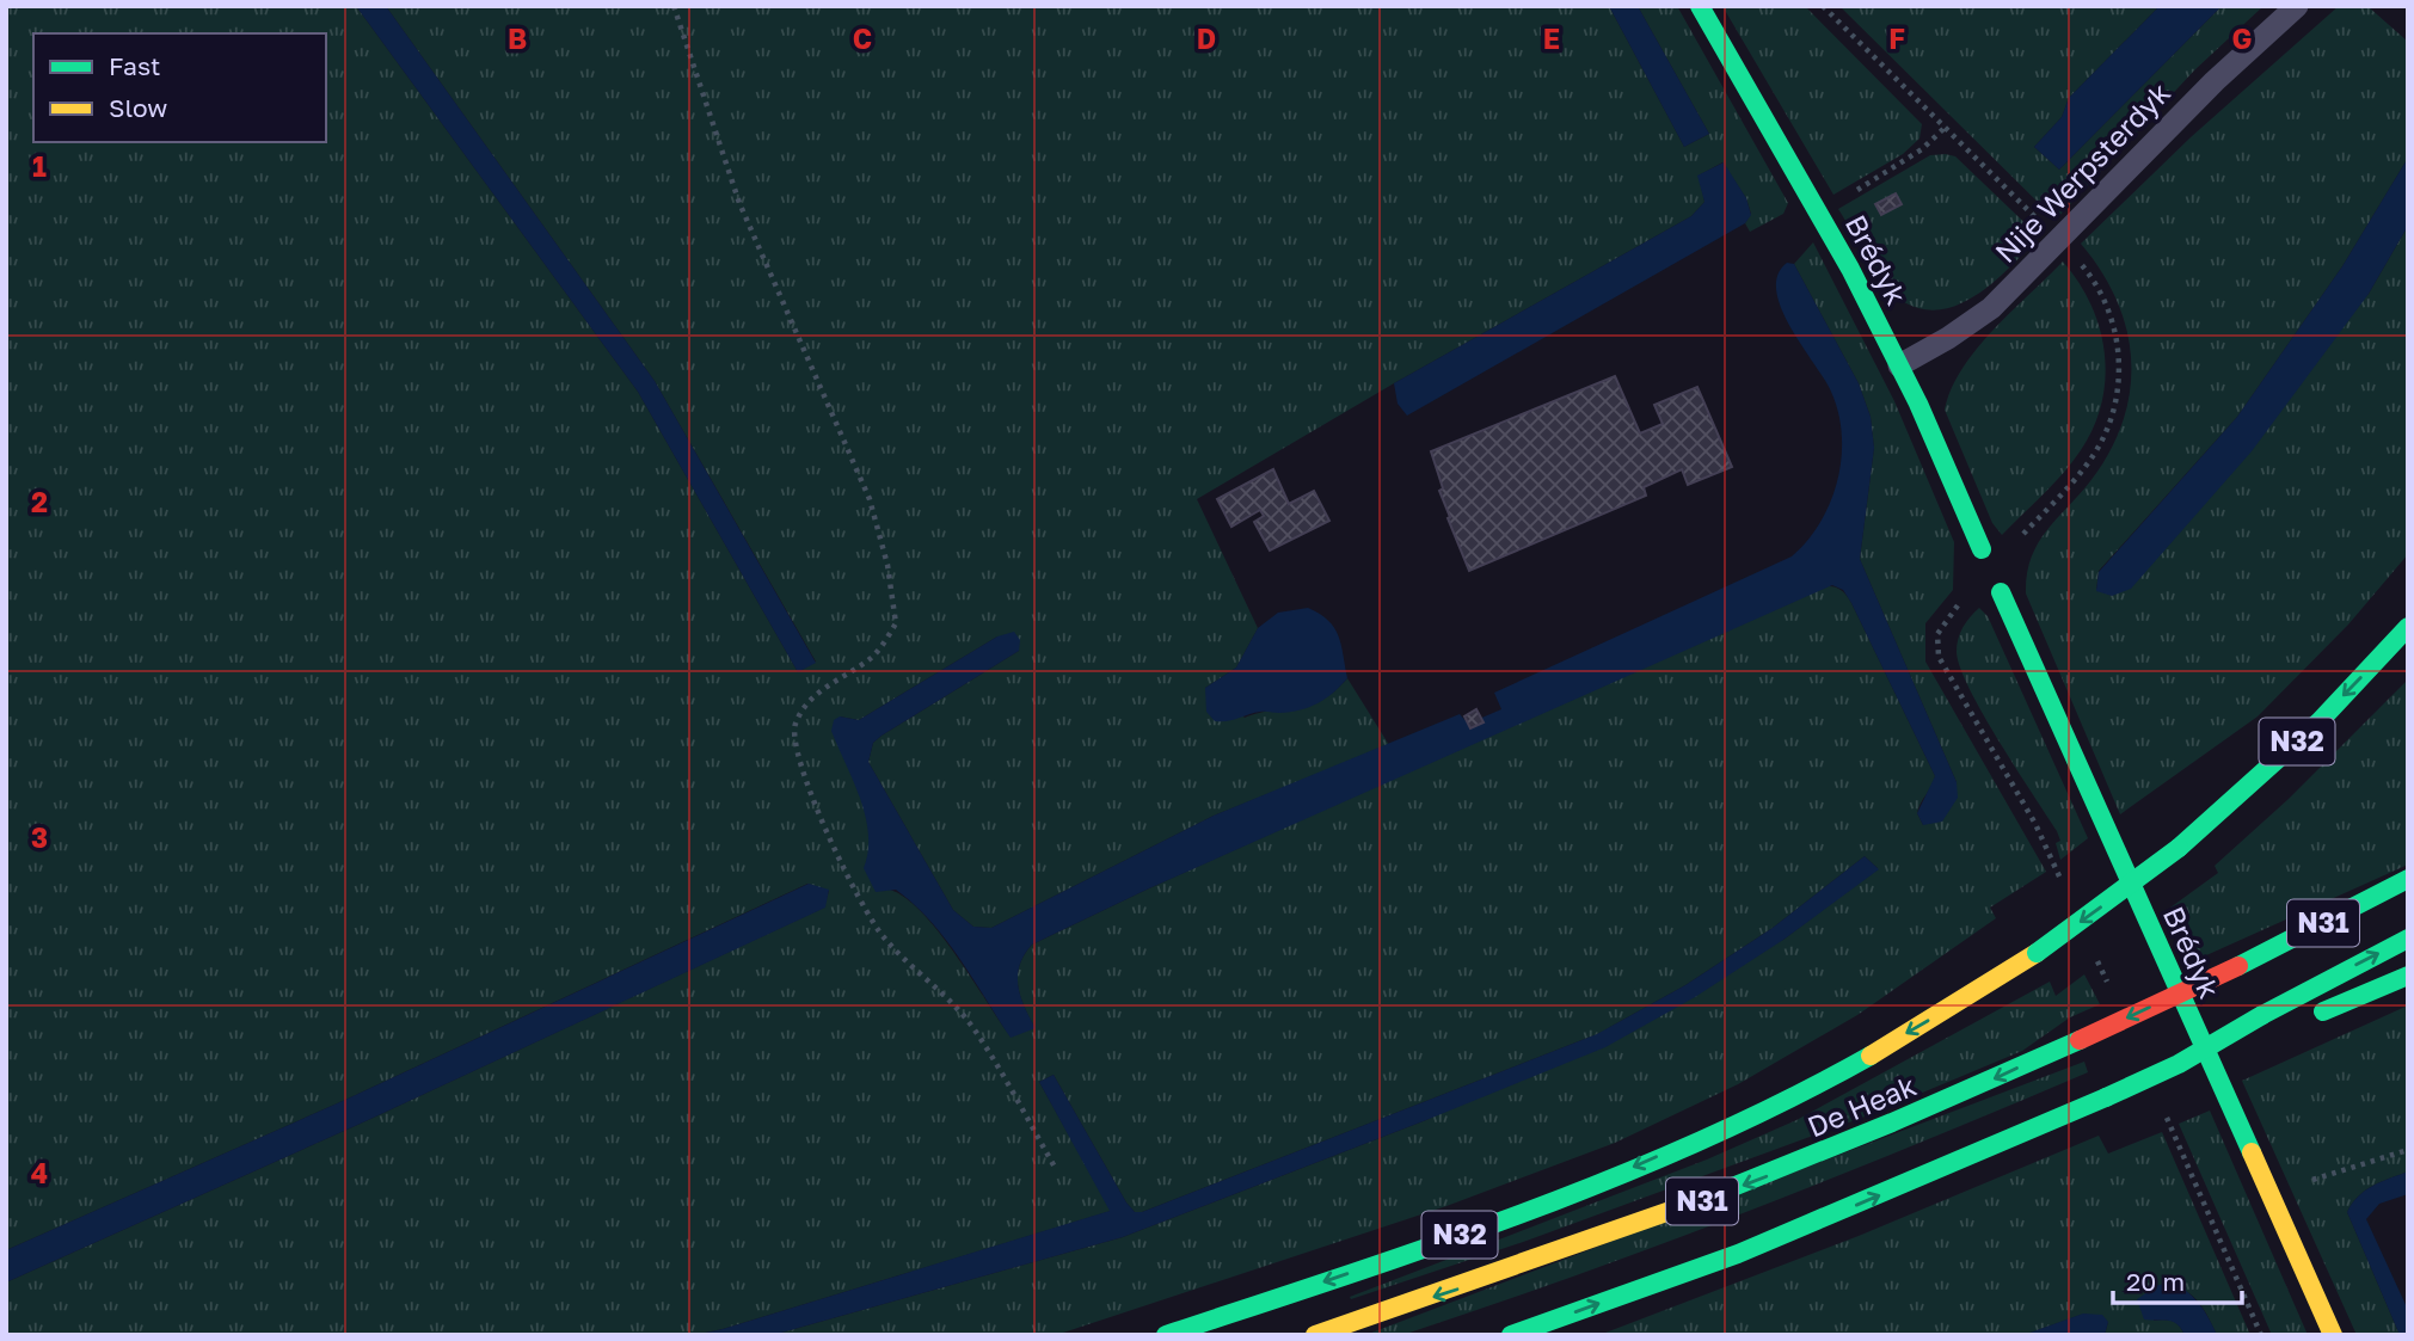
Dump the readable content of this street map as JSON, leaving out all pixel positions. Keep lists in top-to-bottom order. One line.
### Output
{"streets":{"main road":["Brédyk","N32","N31","De Heak"],"lane":["Nije Werpsterdyk"]},"crossings":[["Nije Werpsterdyk","Brédyk"]],"legend":["Fast","Slow"],"scale_bar":"20 m","grid":{"columns":["B","C","D","E","F","G"],"rows":["1","2","3","4"]}}
